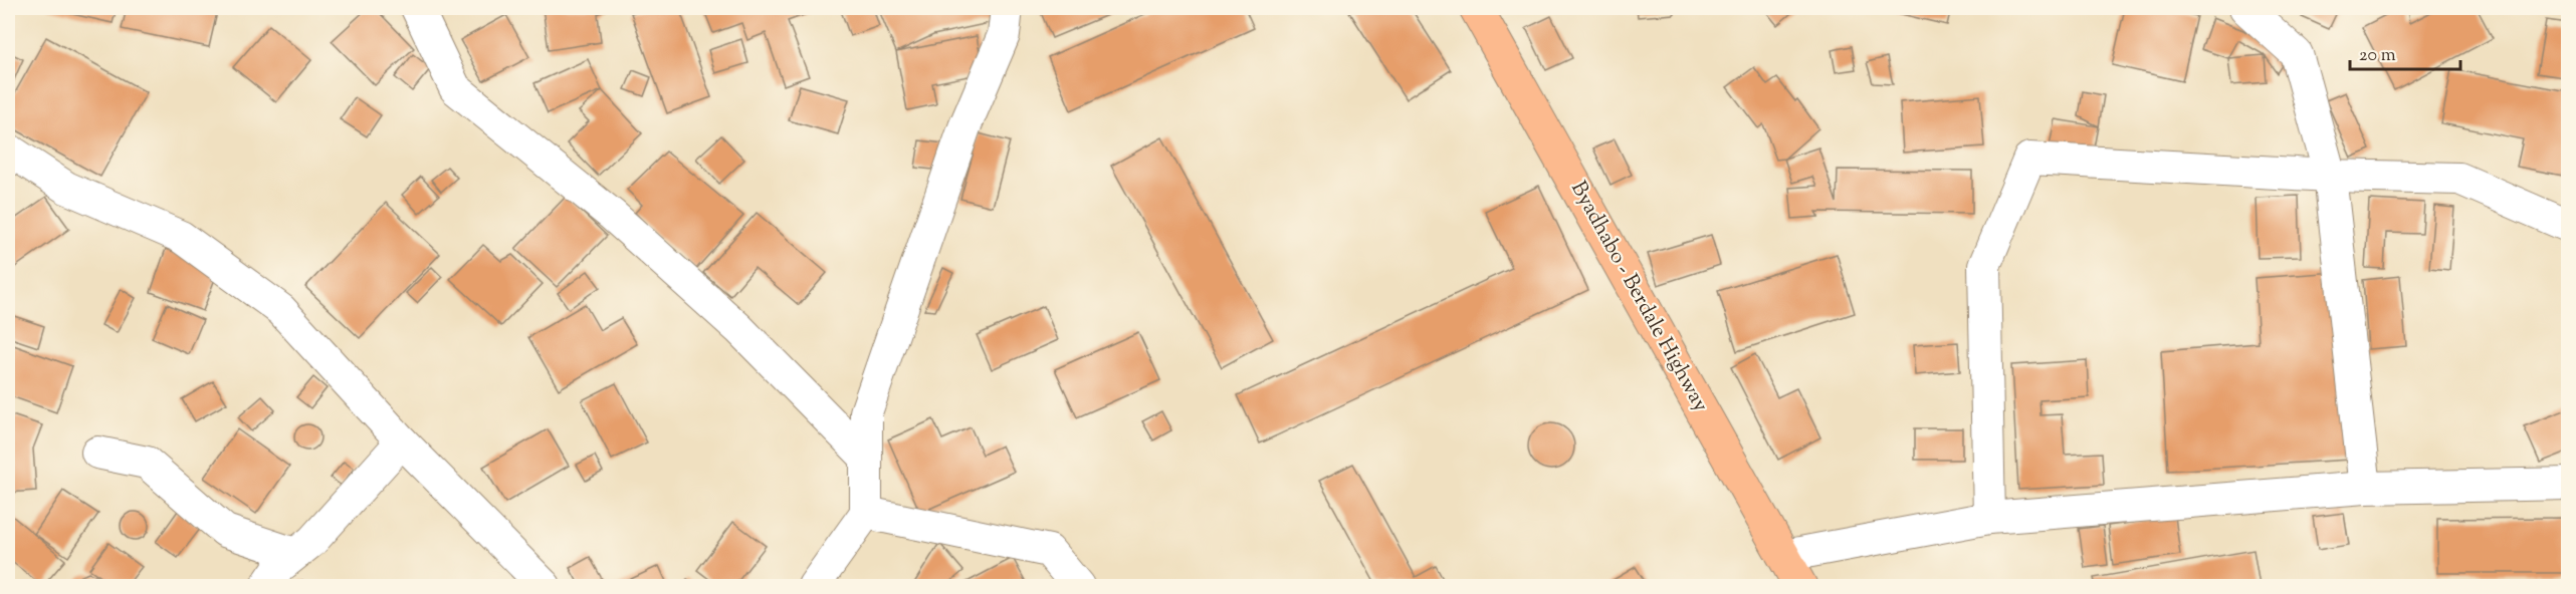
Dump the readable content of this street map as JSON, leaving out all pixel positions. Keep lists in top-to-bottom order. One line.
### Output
{"streets":{"main road":["Byadhabo - Berdale Highway"]},"scale_bar":"20 m"}
